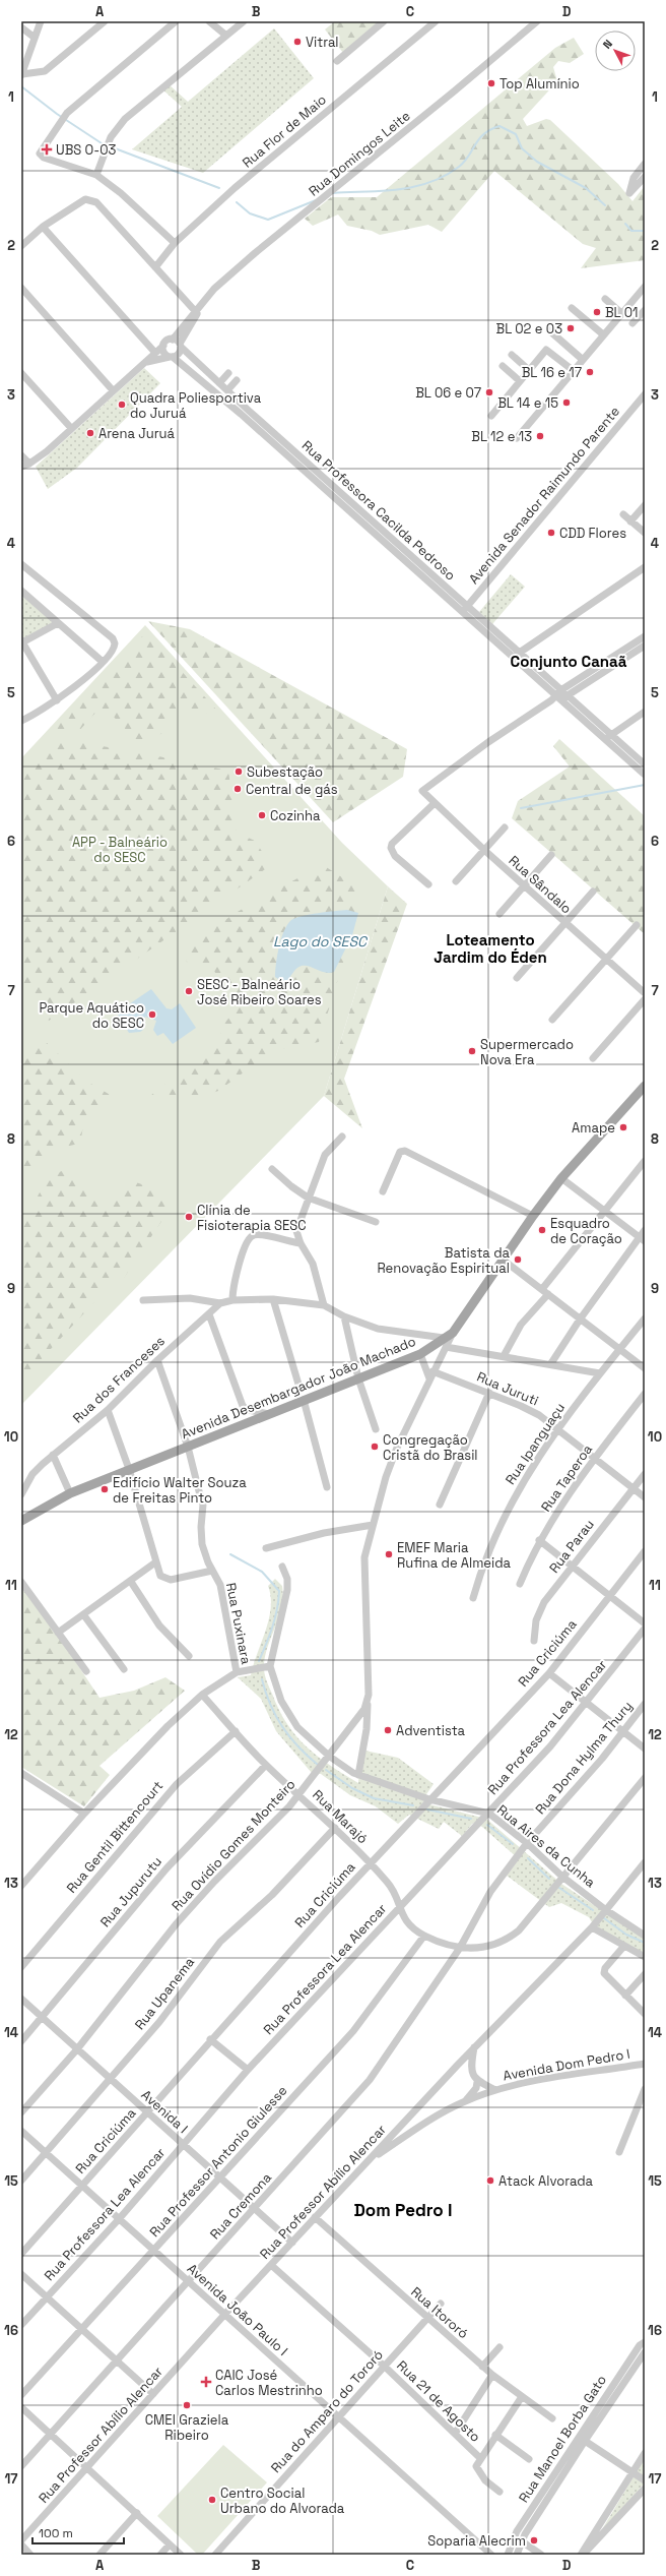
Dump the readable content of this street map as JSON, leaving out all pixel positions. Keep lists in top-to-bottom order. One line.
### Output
{"streets":{"main road":["Avenida Desembargador João Machado"],"street":["Rua Flor de Maio","Rua Domingos Leite","Avenida Senador Raimundo Parente","Rua Professora Cacilda Pedroso","Rua Sândalo","Rua dos Franceses","Rua Juruti","Rua Ipanguaçu","Rua Taperoa","Rua Parau","Rua Puxinara","Rua Criciúma","Rua Professora Lea Alencar","Rua Dona Hylma Thury","Rua Marajó","Rua Gentil Bittencourt","Rua Ovídio Gomes Monteiro","Rua Aires da Cunha","Rua Jupurutu","Rua Upanema","Avenida Dom Pedro I","Avenida I","Rua Professor Antonio Giulesse","Rua Professor Abílio Alencar","Rua Cremona","Avenida João Paulo I","Rua Itororó","Rua 21 de Agosto","Rua do Amparo do Tororó","Rua Manoel Borba Gato"]},"crossings":[["Rua Domingos Leite","Rua Professora Cacilda Pedroso"],["Avenida Senador Raimundo Parente","Rua Professora Cacilda Pedroso"],["Rua Professora Cacilda Pedroso","Rua Sândalo"],["Rua dos Franceses","Rua Puxinara"],["Avenida Desembargador João Machado","Rua Puxinara"],["Rua Juruti","Rua Ipanguaçu"],["Rua Juruti","Rua Taperoa"],["Rua Juruti","Rua Parau"],["Rua Puxinara","Rua Marajó"],["Rua Criciúma","Rua Marajó"],["Rua Criciúma","Rua Aires da Cunha"],["Rua Criciúma","Avenida I"],["Rua Criciúma","Avenida João Paulo I"],["Rua Professora Lea Alencar","Rua Marajó"],["Rua Professora Lea Alencar","Rua Aires da Cunha"],["Rua Professora Lea Alencar","Avenida I"],["Rua Professora Lea Alencar","Avenida João Paulo I"],["Rua Dona Hylma Thury","Rua Marajó"],["Rua Dona Hylma Thury","Rua Aires da Cunha"],["Rua Dona Hylma Thury","Rua Cremona"],["Rua Marajó","Rua Gentil Bittencourt"],["Rua Marajó","Rua Ovídio Gomes Monteiro"],["Rua Marajó","Rua Aires da Cunha"],["Rua Marajó","Rua Jupurutu"],["Rua Marajó","Rua Upanema"],["Rua Marajó","Rua Professor Antonio Giulesse"],["Rua Marajó","Rua Cremona"],["Rua Ovídio Gomes Monteiro","Rua Aires da Cunha"],["Rua Ovídio Gomes Monteiro","Avenida I"],["Rua Aires da Cunha","Rua Professor Abílio Alencar"],["Rua Jupurutu","Avenida I"],["Rua Upanema","Avenida I"],["Rua Upanema","Avenida João Paulo I"],["Avenida Dom Pedro I","Rua Professor Abílio Alencar"],["Avenida I","Rua Professor Antonio Giulesse"],["Avenida I","Rua Professor Abílio Alencar"],["Avenida I","Rua Cremona"],["Rua Professor Antonio Giulesse","Avenida João Paulo I"],["Rua Professor Abílio Alencar","Avenida João Paulo I"],["Rua Professor Abílio Alencar","Rua Itororó"],["Rua Professor Abílio Alencar","Rua 21 de Agosto"],["Rua Cremona","Avenida João Paulo I"],["Avenida João Paulo I","Rua do Amparo do Tororó"],["Rua Itororó","Rua do Amparo do Tororó"],["Rua 21 de Agosto","Rua do Amparo do Tororó"]],"districts":["Conjunto Canaã","Loteamento Jardim do Éden","Dom Pedro I"],"water":["Lago do SESC"],"parks":["APP - Balneário do SESC"],"places":{"other":["Vitral","Top Alumínio","BL 01","BL 02 e 03","BL 16 e 17","BL 06 e 07","BL 14 e 15","Quadra Poliesportiva do Juruá","Arena Juruá","BL 12 e 13","CDD Flores","Subestação","Central de gás","Cozinha","SESC - Balneário José Ribeiro Soares","Parque Aquático do SESC","Supermercado Nova Era","Amape","Clínia de Fisioterapia SESC","Esquadro de Coração","Batista da Renovação Espiritual","Congregação Cristã do Brasil","Edifício Walter Souza de Freitas Pinto","EMEF Maria Rufina de Almeida","Adventista","Atack Alvorada","CMEI Graziela Ribeiro","Centro Social Urbano do Alvorada","Soparia Alecrim"],"health":["UBS O-03","CAIC José Carlos Mestrinho"]},"scale_bar":"100 m","north":"top left","grid":{"columns":["A","B","C","D"],"rows":["1","2","3","4","5","6","7","8","9","10","11","12","13","14","15","16","17"]}}
